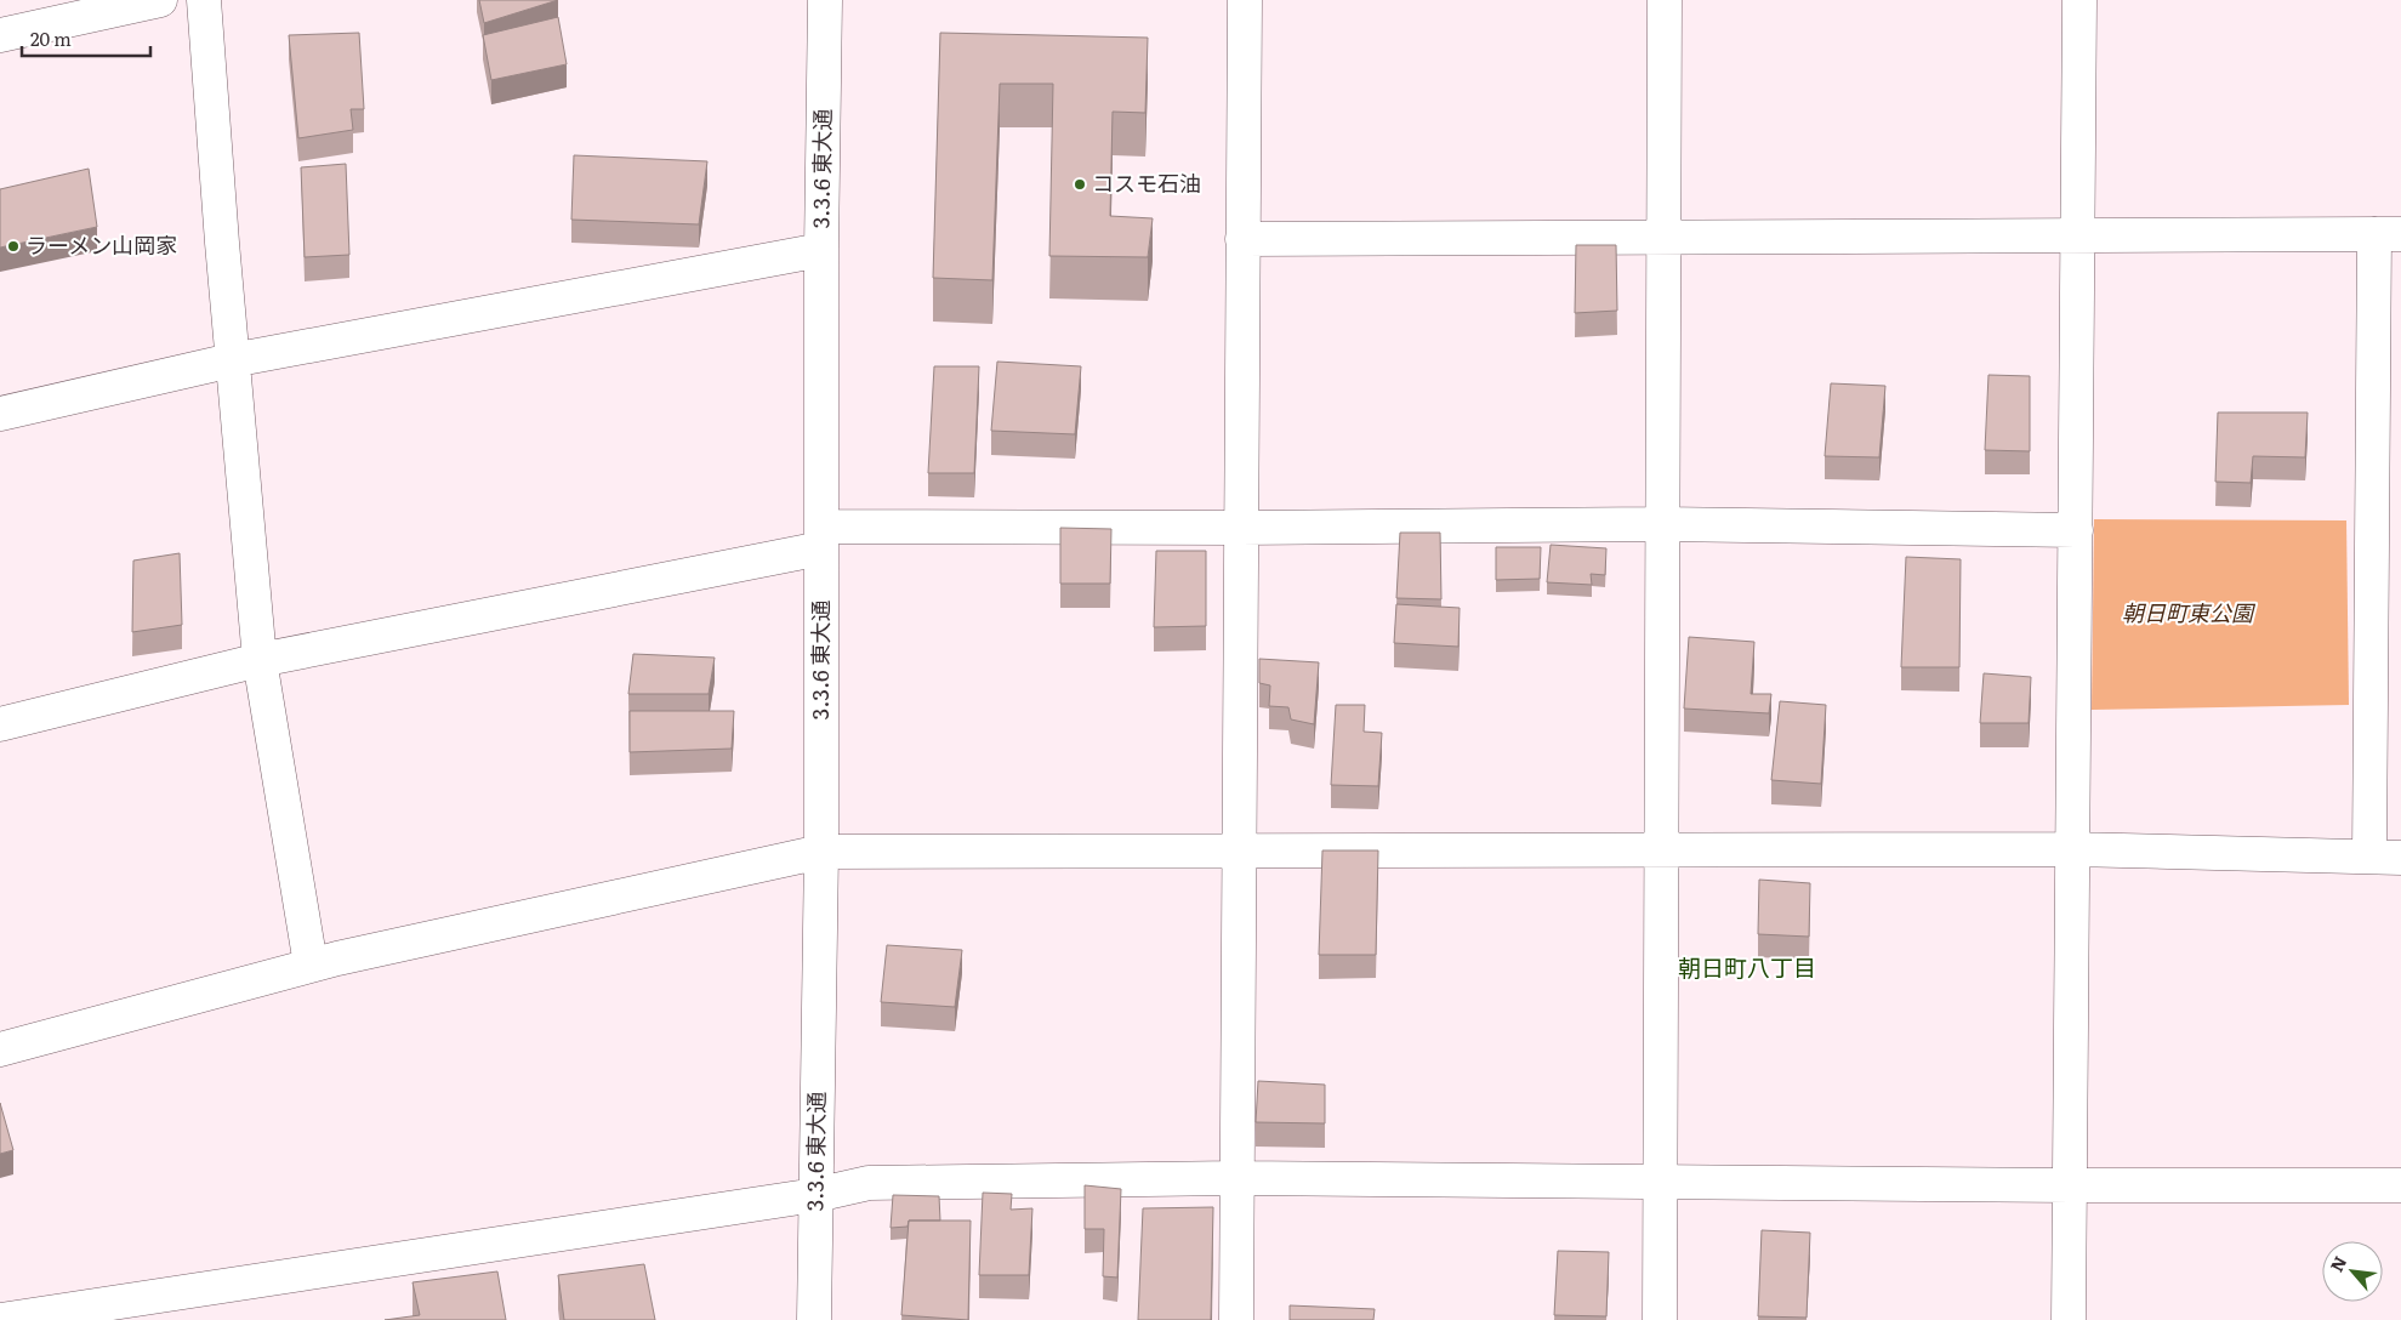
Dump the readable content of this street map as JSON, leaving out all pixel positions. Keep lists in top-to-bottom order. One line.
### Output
{"streets":{"street":["3.3.6 東大通"]},"districts":["朝日町八丁目"],"parks":["朝日町東公園"],"places":["コスモ石油","ラーメン山岡家"],"scale_bar":"20 m","north":"top left"}
